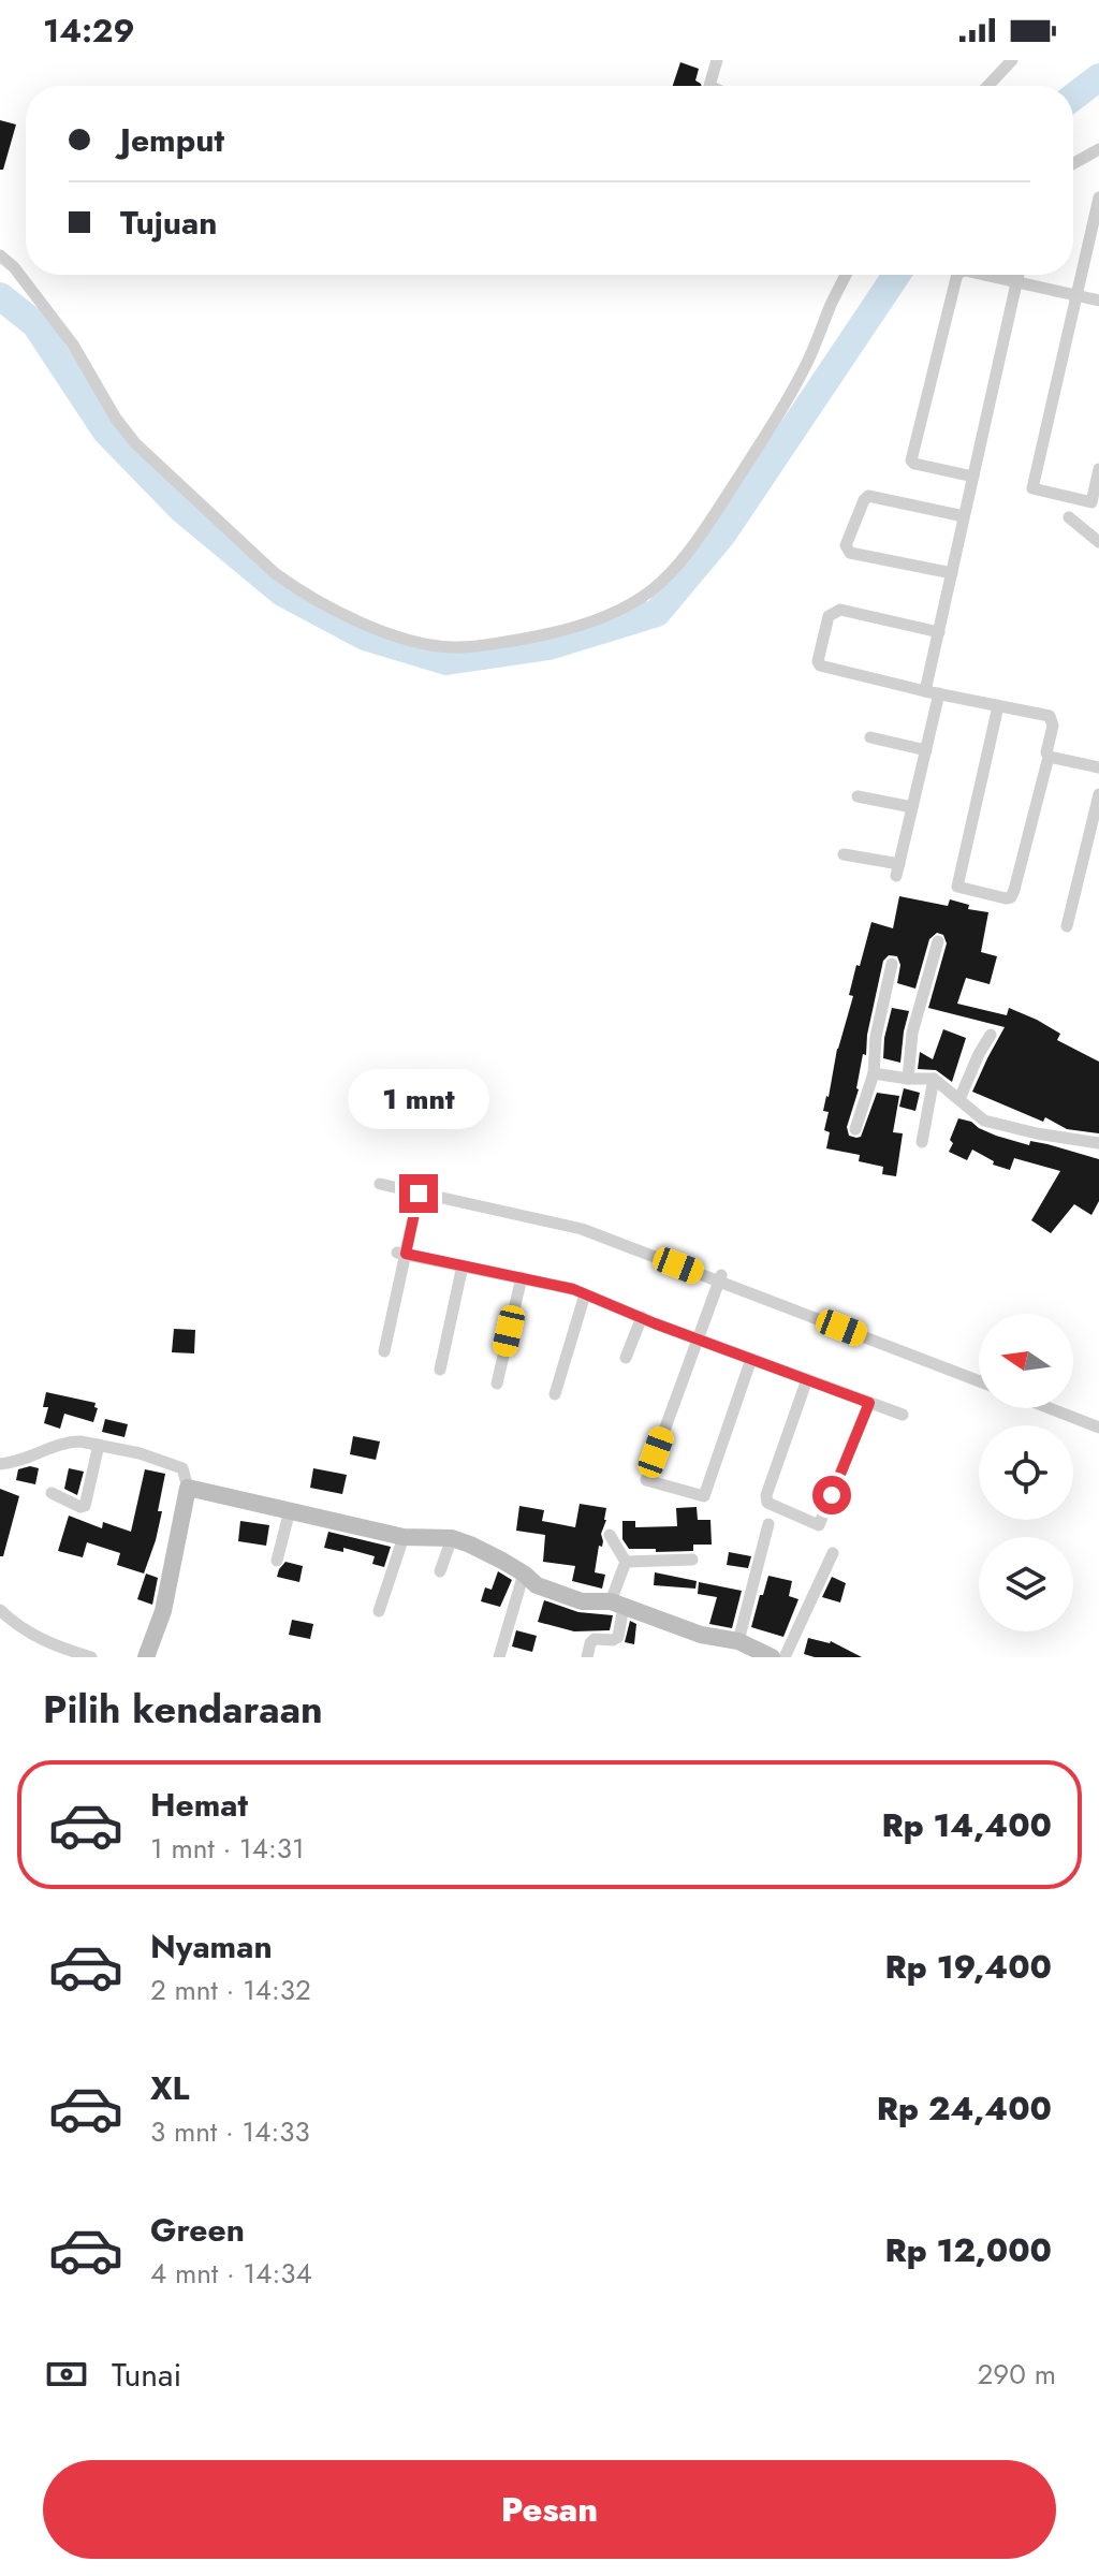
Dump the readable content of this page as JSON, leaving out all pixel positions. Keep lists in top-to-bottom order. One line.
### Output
{"north":"left","page":{"status":"14:29","banner":["Jemput","Tujuan"],"bubble":"1 mnt","heading":"Pilih kendaraan","list":[{"name":"Hemat","note":"1 mnt · 14:31","value":"Rp 14,400"},{"name":"Nyaman","note":"2 mnt · 14:32","value":"Rp 19,400"},{"name":"XL","note":"3 mnt · 14:33","value":"Rp 24,400"},{"name":"Green","note":"4 mnt · 14:34","value":"Rp 12,000"}],"pay":["Tunai","290 m"],"buttons":"Pesan"}}
